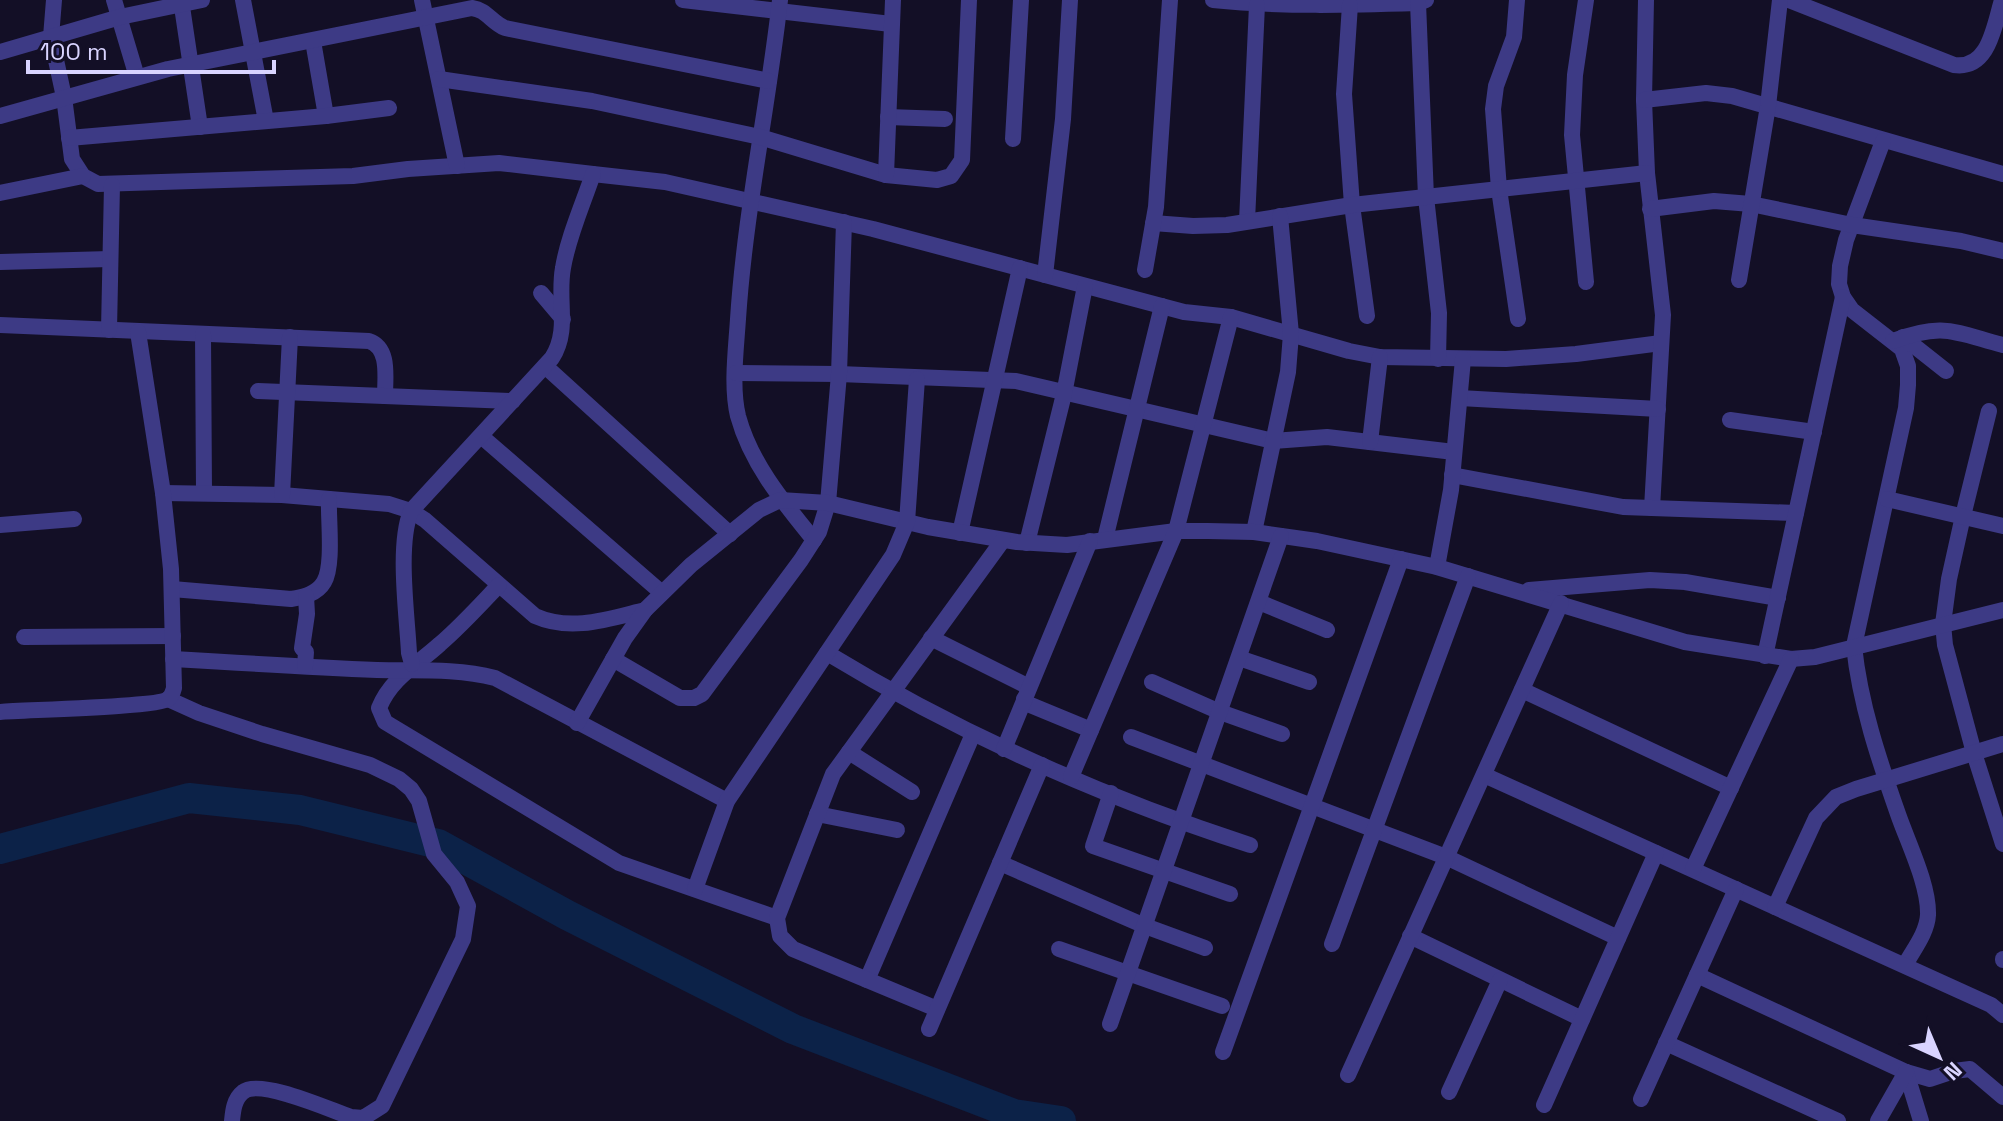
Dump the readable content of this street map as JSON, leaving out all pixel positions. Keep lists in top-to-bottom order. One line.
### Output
{"scale_bar":"100 m","north":"bottom right"}
